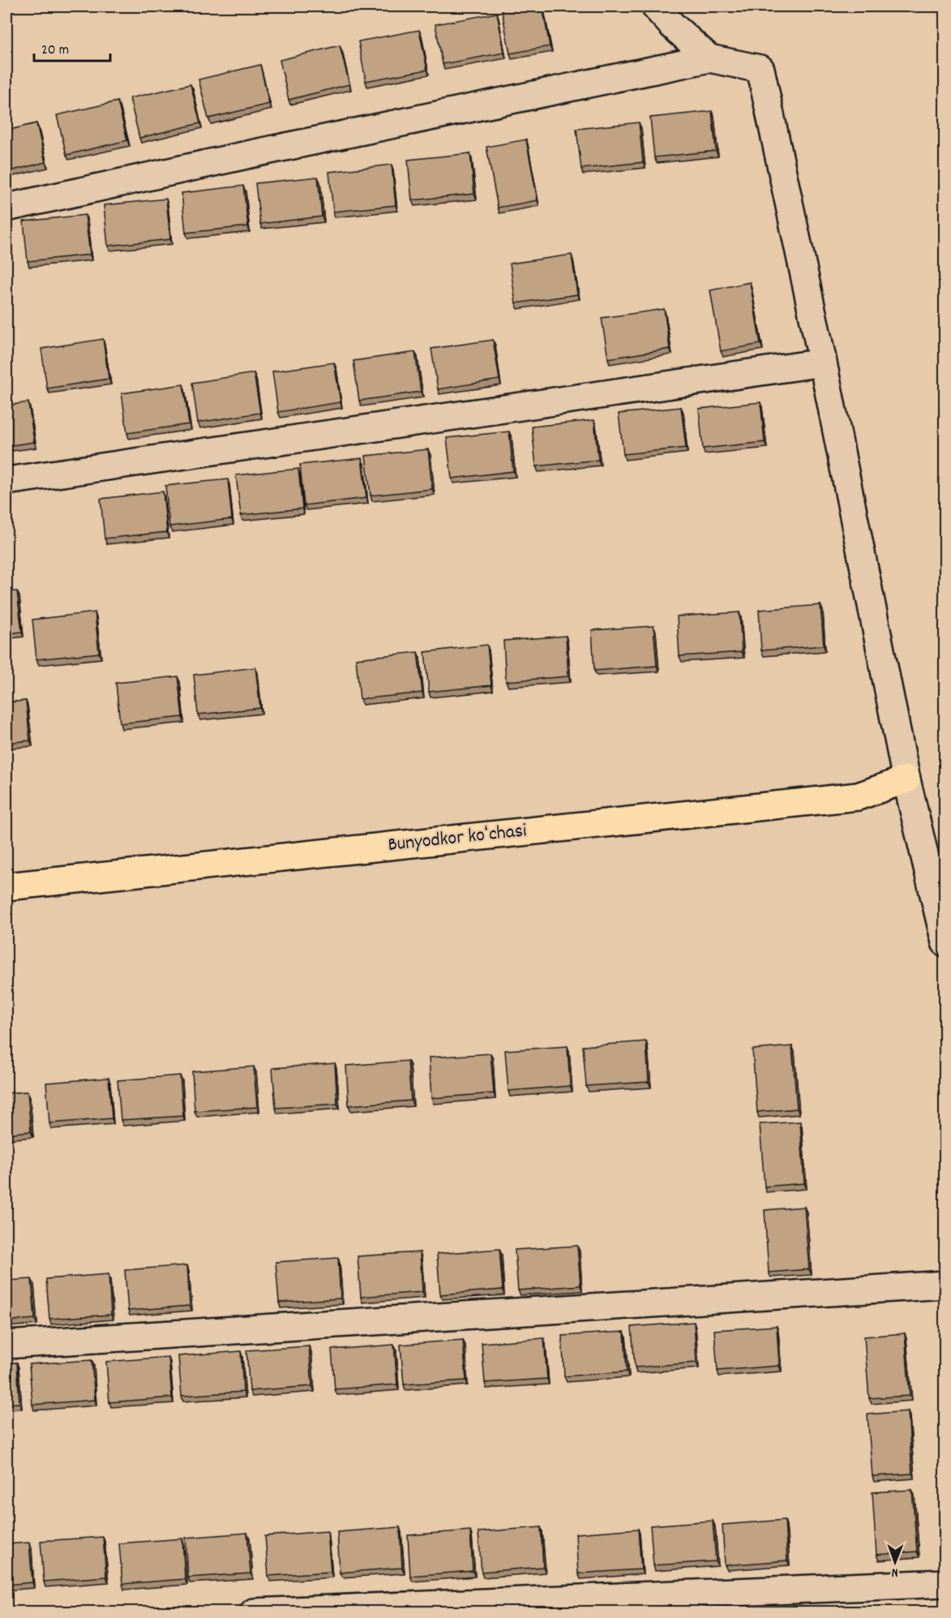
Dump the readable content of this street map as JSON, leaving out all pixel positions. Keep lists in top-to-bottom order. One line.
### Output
{"streets":{"main road":["Bunyodkor koʻchasi"]},"scale_bar":"20 m","north":"bottom"}
